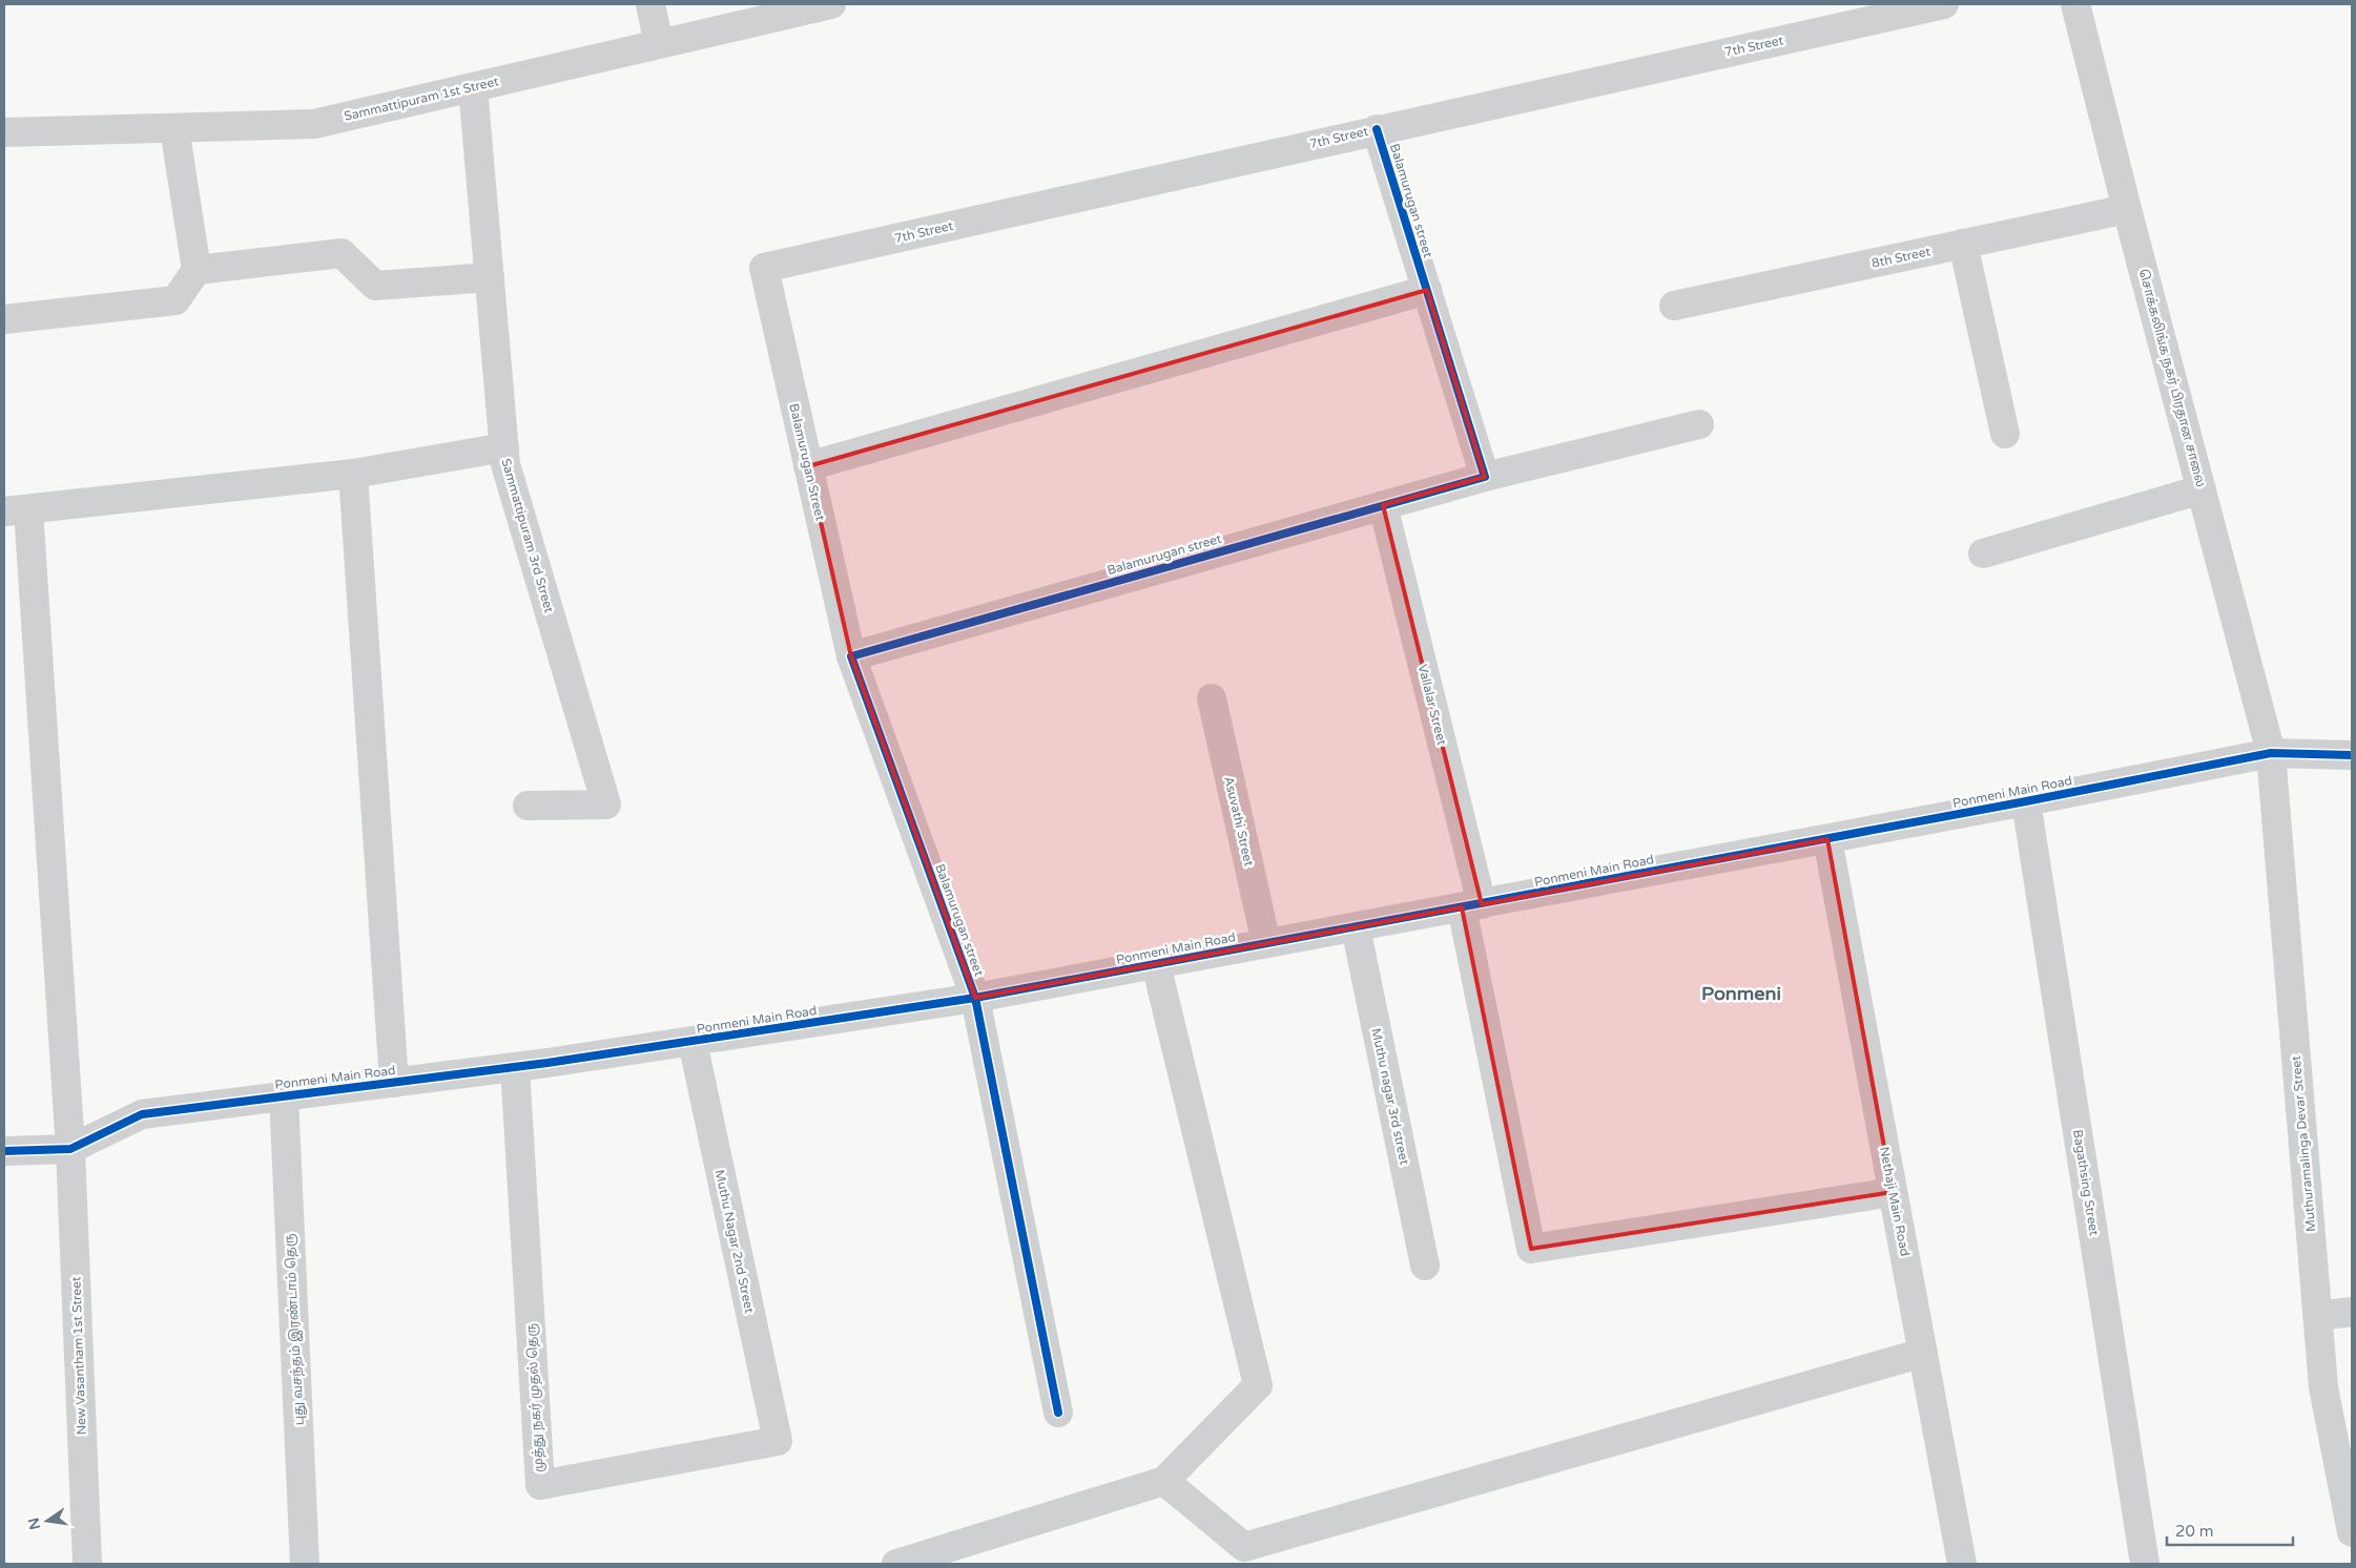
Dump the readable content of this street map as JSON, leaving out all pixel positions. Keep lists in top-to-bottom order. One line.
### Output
{"streets":{"street":["7th Street","Sammattipuram 1st Street","Balamurugan street","8th Street","சொக்கலிங்க நகர் பிரதான சாலை","Balamurugan Street","Sammattipuram 3rd Street","Vallalar Street","Ponmeni Main Road","Asuvathi Street","Muthu nagar 3rd street","Muthuramalinga Devar Street","Bagathsing Street","Nethaji Main Road","Muthu Nagar 2nd Street","புது வசந்தம் இரண்டாம் தெரு","New Vasantham 1st Street","முத்து நகர் முதல் தெரு"]},"crossings":[["7th Street","Balamurugan street"],["7th Street","Balamurugan Street"],["Sammattipuram 1st Street","Sammattipuram 3rd Street"],["Balamurugan street","Balamurugan Street"],["Balamurugan street","Vallalar Street"],["Balamurugan street","Ponmeni Main Road"],["8th Street","சொக்கலிங்க நகர் பிரதான சாலை"],["சொக்கலிங்க நகர் பிரதான சாலை","Ponmeni Main Road"],["சொக்கலிங்க நகர் பிரதான சாலை","Muthuramalinga Devar Street"],["Vallalar Street","Ponmeni Main Road"],["Vallalar Street","Nethaji Main Road"],["Ponmeni Main Road","Asuvathi Street"],["Ponmeni Main Road","Muthu nagar 3rd street"],["Ponmeni Main Road","Muthuramalinga Devar Street"],["Ponmeni Main Road","Bagathsing Street"],["Ponmeni Main Road","Nethaji Main Road"],["Ponmeni Main Road","Muthu Nagar 2nd Street"],["Ponmeni Main Road","புது வசந்தம் இரண்டாம் தெரு"],["Ponmeni Main Road","New Vasantham 1st Street"],["Ponmeni Main Road","முத்து நகர் முதல் தெரு"],["Muthu Nagar 2nd Street","முத்து நகர் முதல் தெரு"]],"districts":["Ponmeni"],"scale_bar":"20 m","north":"left"}
